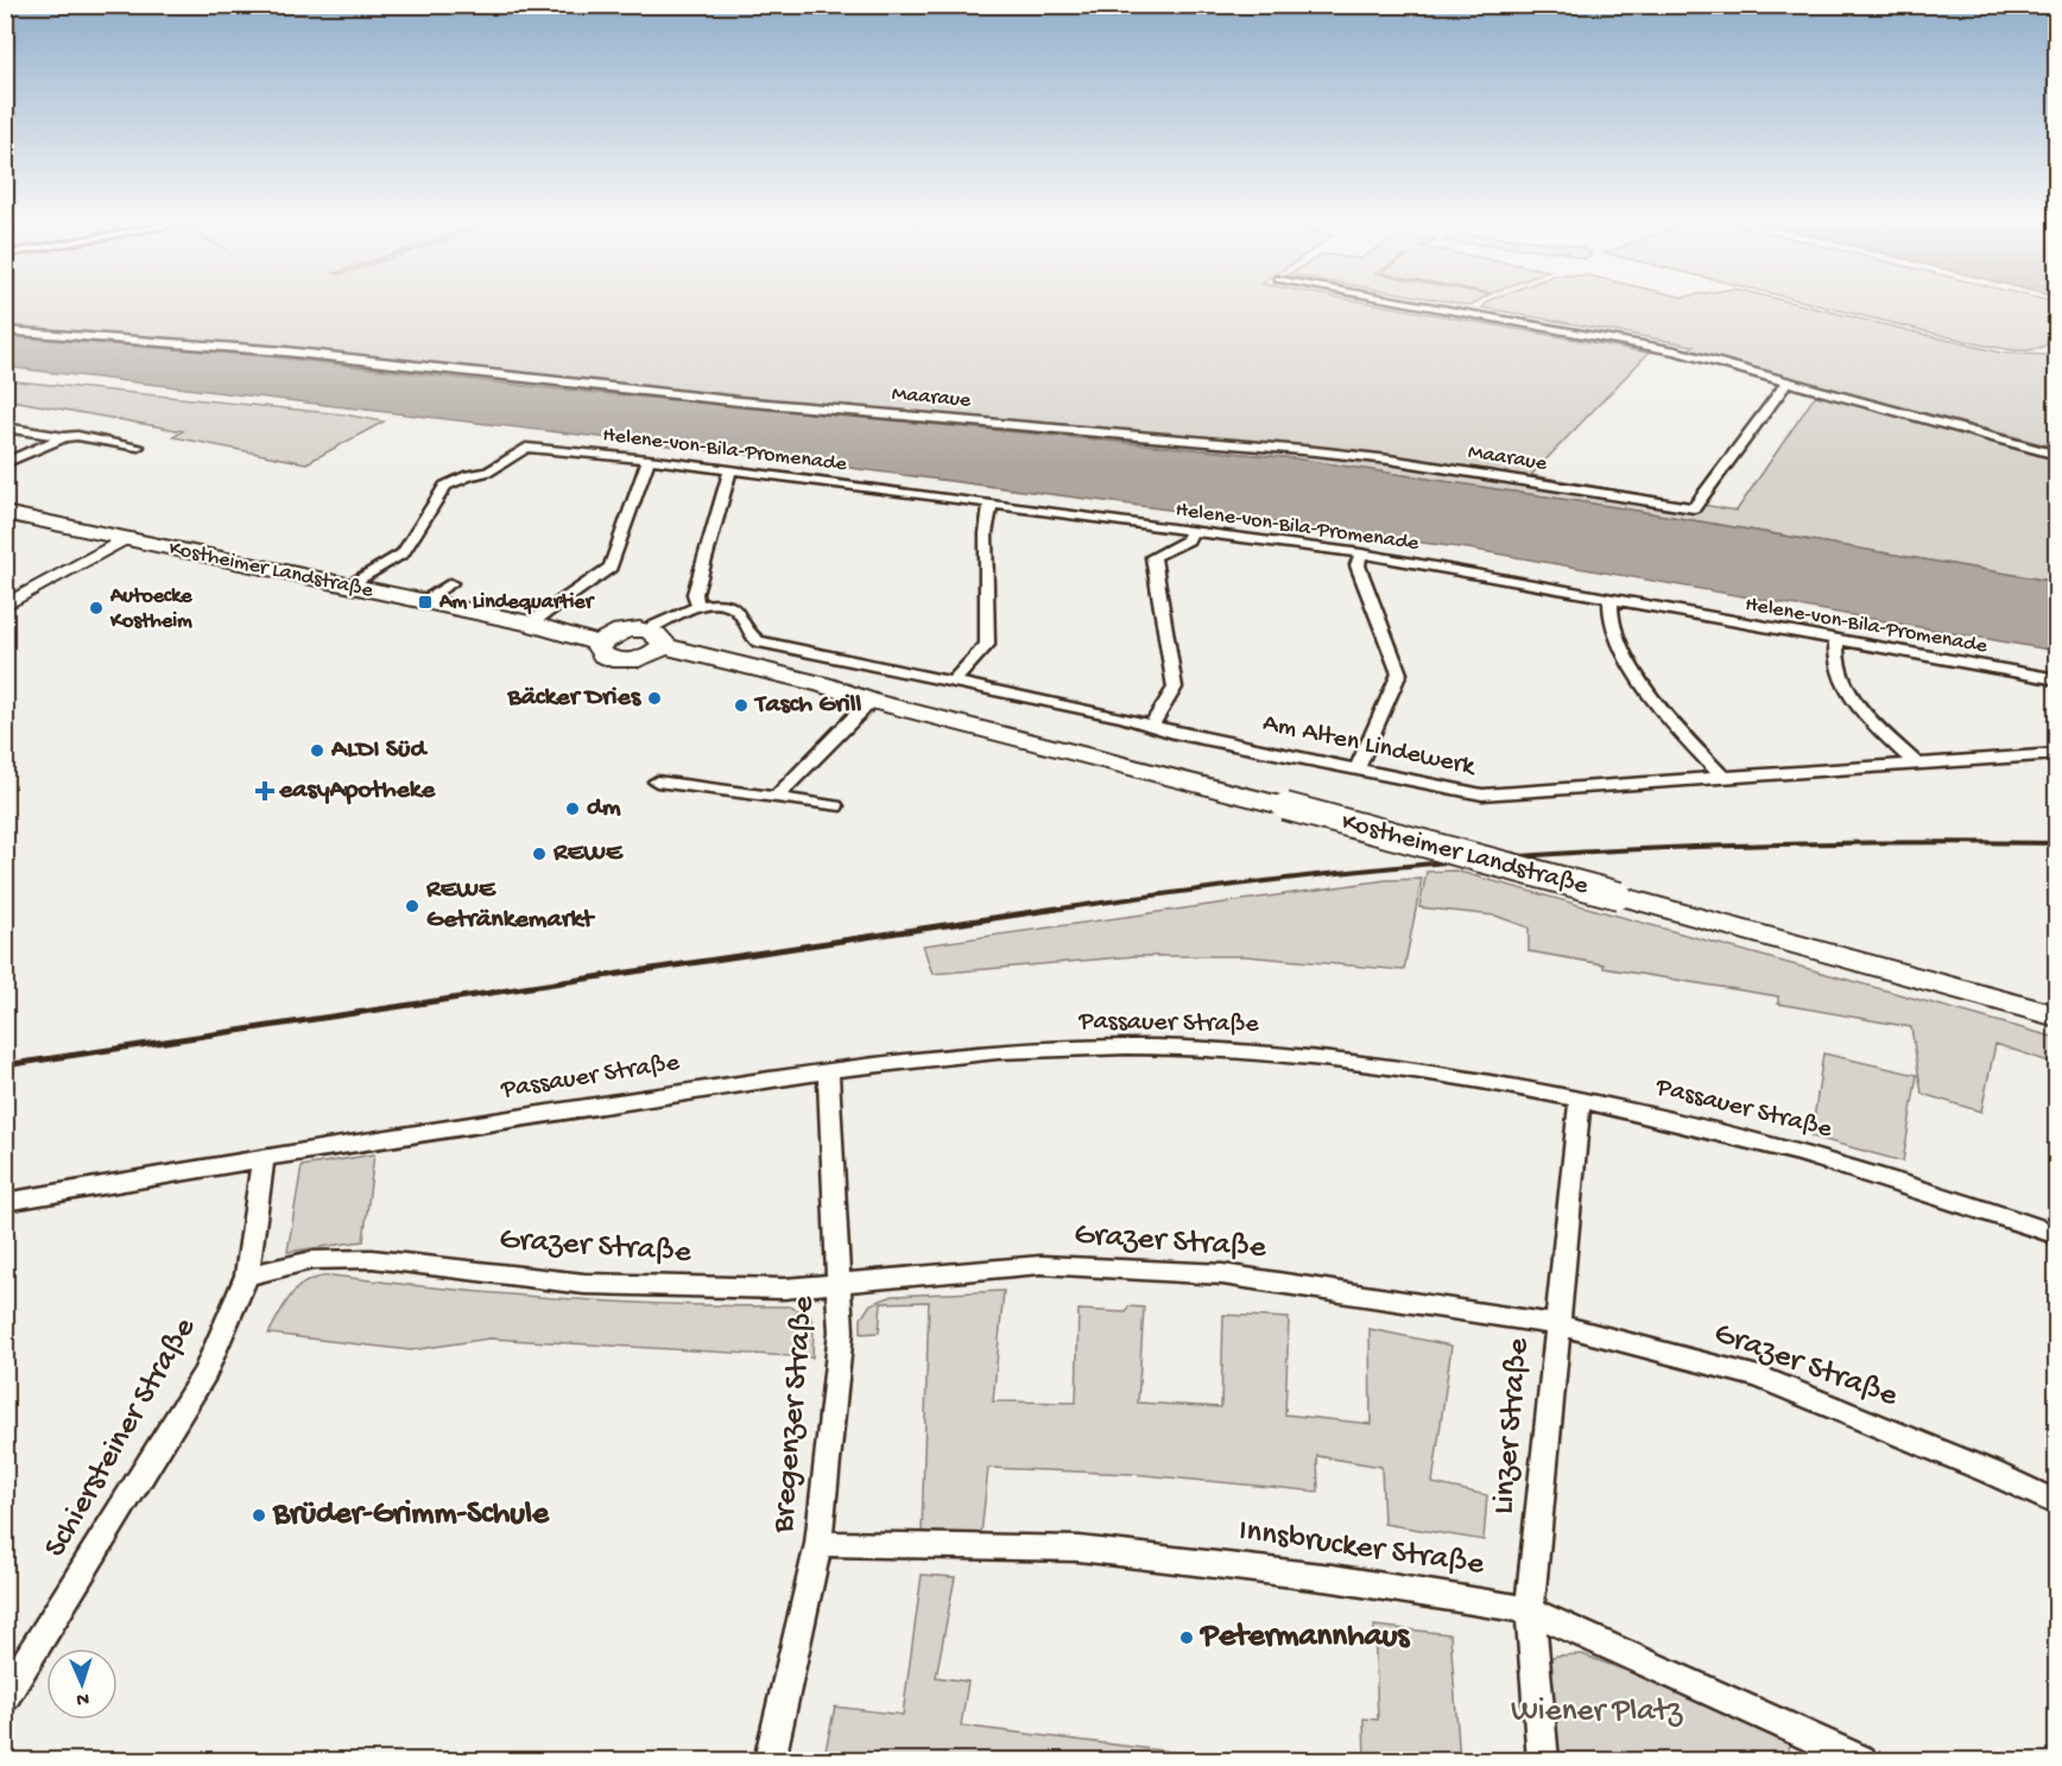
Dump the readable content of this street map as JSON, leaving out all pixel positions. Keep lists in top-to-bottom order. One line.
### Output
{"streets":{"main road":["Kostheimer Landstraße"],"street":["Maaraue","Helene-von-Bila-Promenade","Am Alten Lindewerk","Passauer Straße","Grazer Straße","Bregenzer Straße","Linzer Straße","Schiersteiner Straße","Innsbrucker Straße"]},"crossings":[["Helene-von-Bila-Promenade","Kostheimer Landstraße"],["Passauer Straße","Bregenzer Straße"],["Passauer Straße","Linzer Straße"],["Passauer Straße","Schiersteiner Straße"],["Grazer Straße","Bregenzer Straße"],["Grazer Straße","Linzer Straße"],["Grazer Straße","Schiersteiner Straße"],["Bregenzer Straße","Innsbrucker Straße"],["Linzer Straße","Innsbrucker Straße"]],"parks":["Wiener Platz"],"places":{"transit":["Am Lindequartier"],"other":["Autoecke Kostheim","Bäcker Dries","Tasch Grill","ALDI Süd","dm","REWE","REWE Getränkemarkt","Brüder-Grimm-Schule","Petermannhaus"],"health":["easyApotheke"]},"north":"bottom"}
